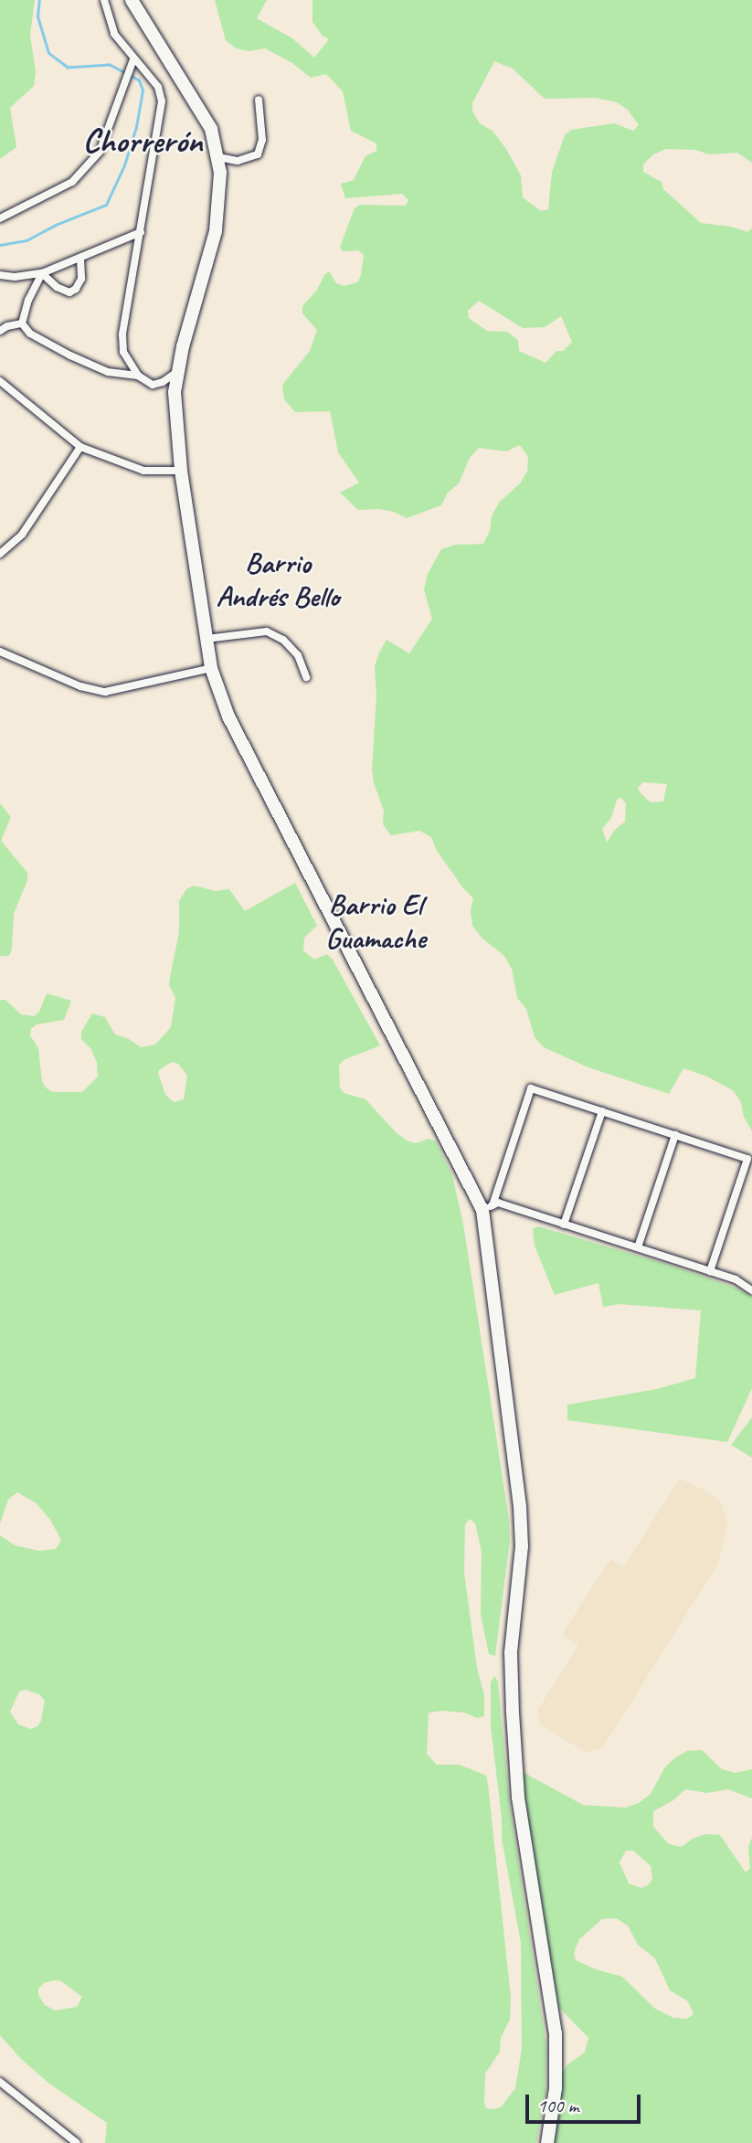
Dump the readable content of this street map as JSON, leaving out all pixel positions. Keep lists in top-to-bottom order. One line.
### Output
{"districts":["Chorrerón","Barrio Andrés Bello","Barrio El Guamache"],"scale_bar":"100 m"}
